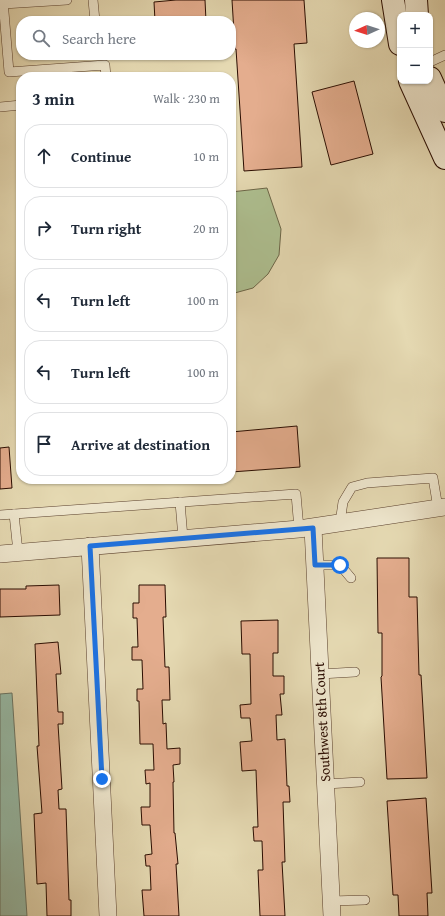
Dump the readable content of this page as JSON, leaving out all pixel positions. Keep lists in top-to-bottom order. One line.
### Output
{"streets":{"street":["Southwest 8th Court"]},"north":"left","page":{"map_buttons":["+","−"],"search":"Search here","heading":["3 min","Walk · 230 m"],"list":[["Continue","10 m"],["Turn right","20 m"],["Turn left","100 m"],["Turn left","100 m"],"Arrive at destination"]}}
